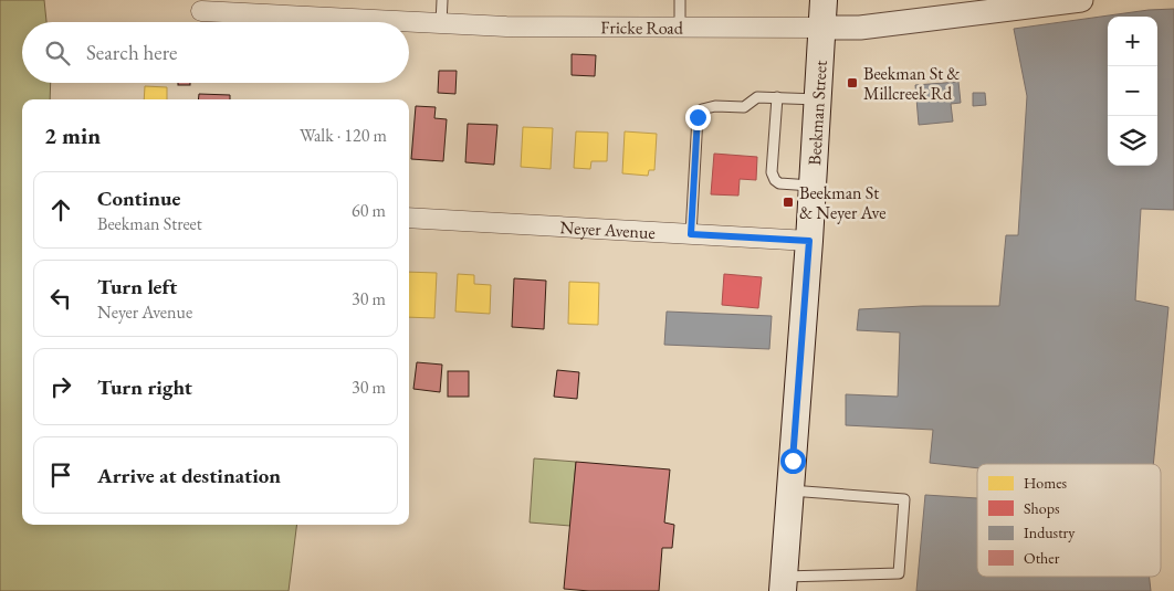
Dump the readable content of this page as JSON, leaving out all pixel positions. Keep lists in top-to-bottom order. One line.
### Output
{"streets":{"main road":["Beekman Street"],"street":["Fricke Road","Neyer Avenue"]},"crossings":[["Fricke Road","Beekman Street"],["Beekman Street","Neyer Avenue"]],"places":{"transit":["Beekman St & Millcreek Rd","Beekman St & Neyer Ave"]},"legend":["Homes","Shops","Industry","Other"],"page":{"map_buttons":["+","−"],"search":"Search here","heading":["2 min","Walk · 120 m"],"list":[["Continue","Beekman Street","60 m"],["Turn left","Neyer Avenue","30 m"],["Turn right","30 m"],"Arrive at destination"]}}
